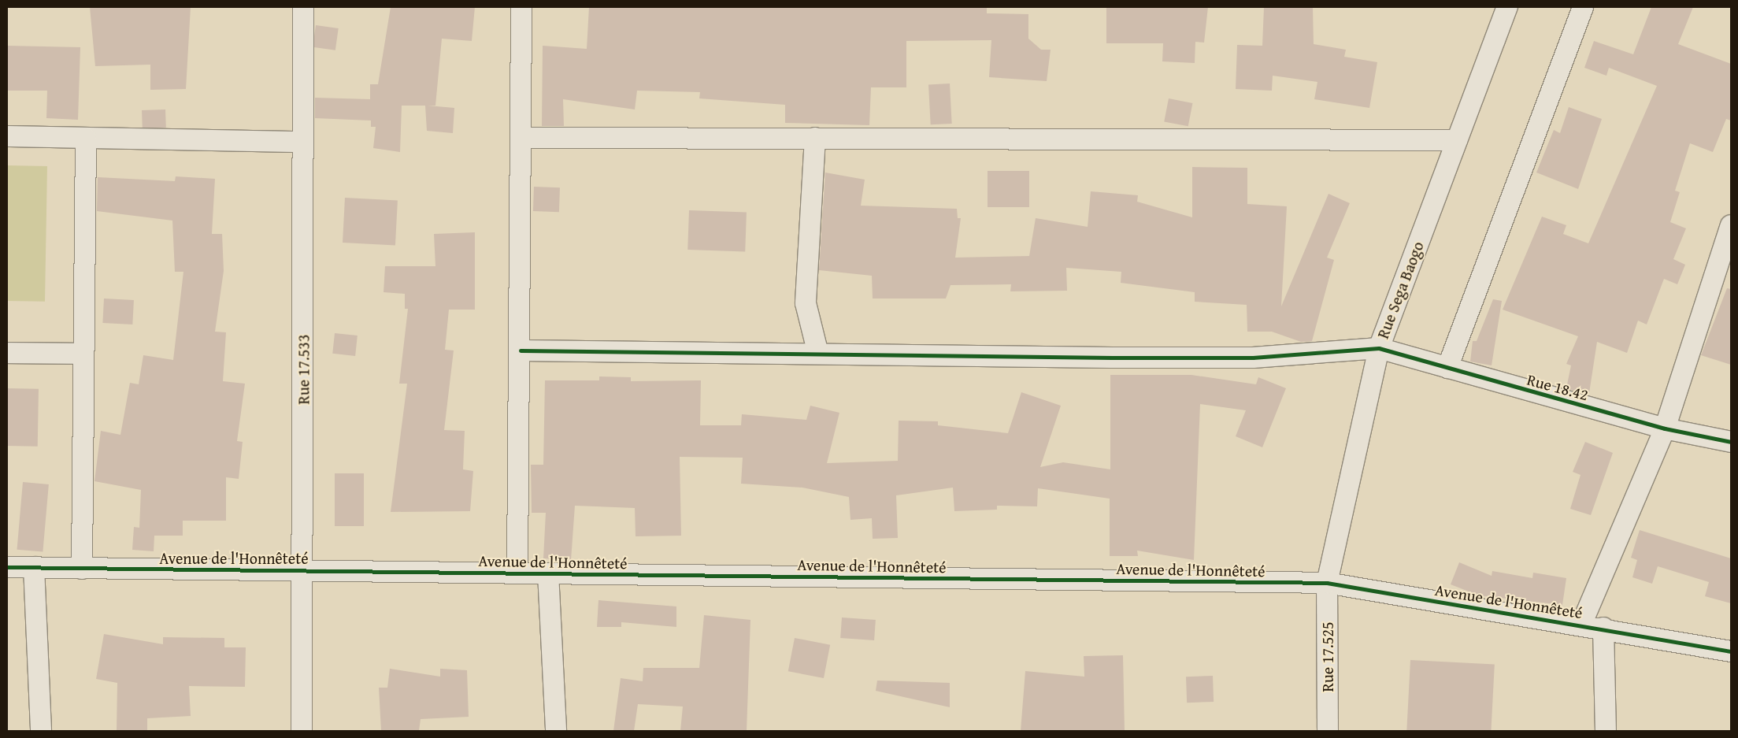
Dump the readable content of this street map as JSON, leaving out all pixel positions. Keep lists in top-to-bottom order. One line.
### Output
{"streets":{"street":["Rue Sega Baogo","Rue 17.533","Rue 18.42","Avenue de l'Honnêteté","Rue 17.525"]},"crossings":[["Rue Sega Baogo","Rue 18.42"],["Rue Sega Baogo","Avenue de l'Honnêteté"],["Rue Sega Baogo","Rue 17.525"],["Rue 17.533","Avenue de l'Honnêteté"],["Avenue de l'Honnêteté","Rue 17.525"]]}
